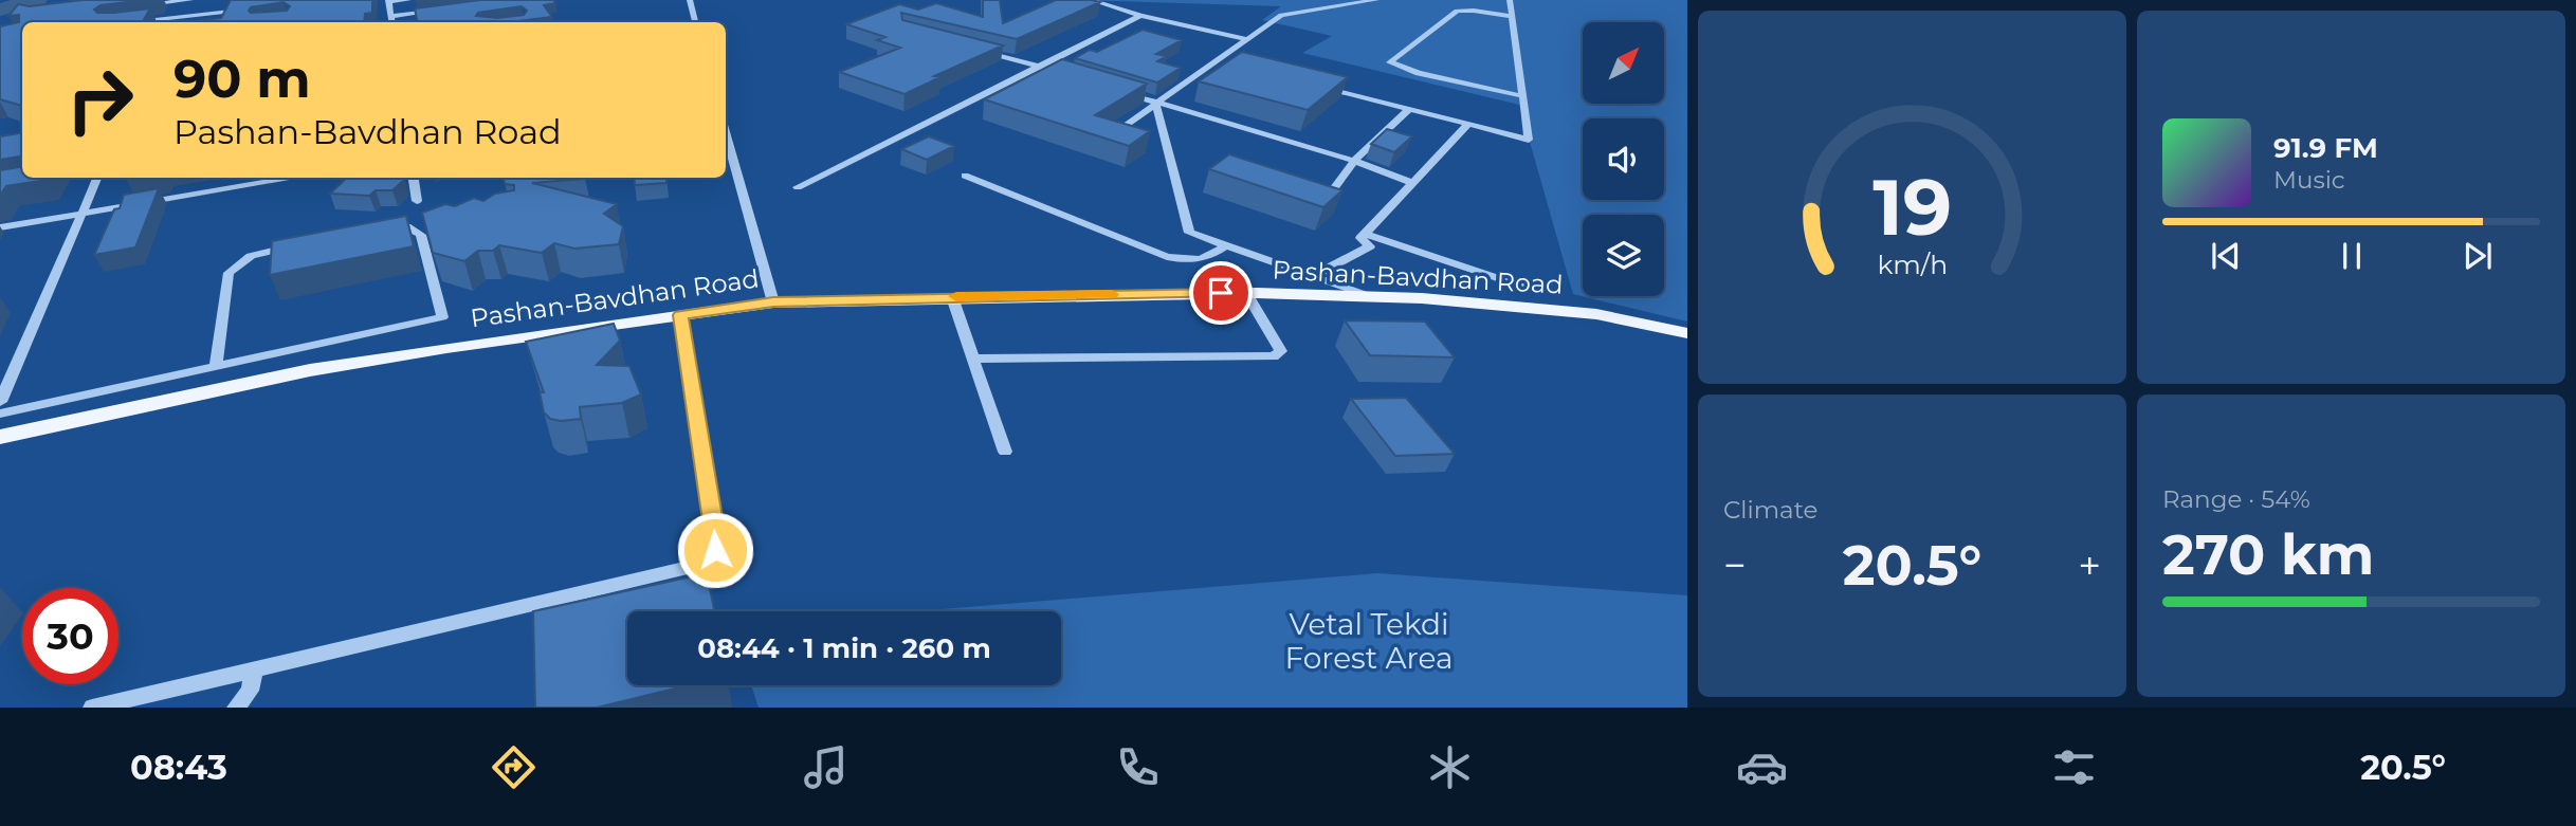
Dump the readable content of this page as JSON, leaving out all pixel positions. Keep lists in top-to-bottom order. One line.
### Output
{"streets":{"main road":["Pashan-Bavdhan Road"]},"parks":["Vetal Tekdi Forest Area"],"north":"top right","page":{"turn":["90 m","Pashan-Bavdhan Road"],"song":["91.9 FM","Music"],"tile":["Climate",["Range · 54%","270 km"]],"heat":["−","20.5°","+"],"limit":"30","trip":"08:44 · 1 min · 260 m","tabs":["08:43","20.5°"],"gauge":["19","km/h"]}}
